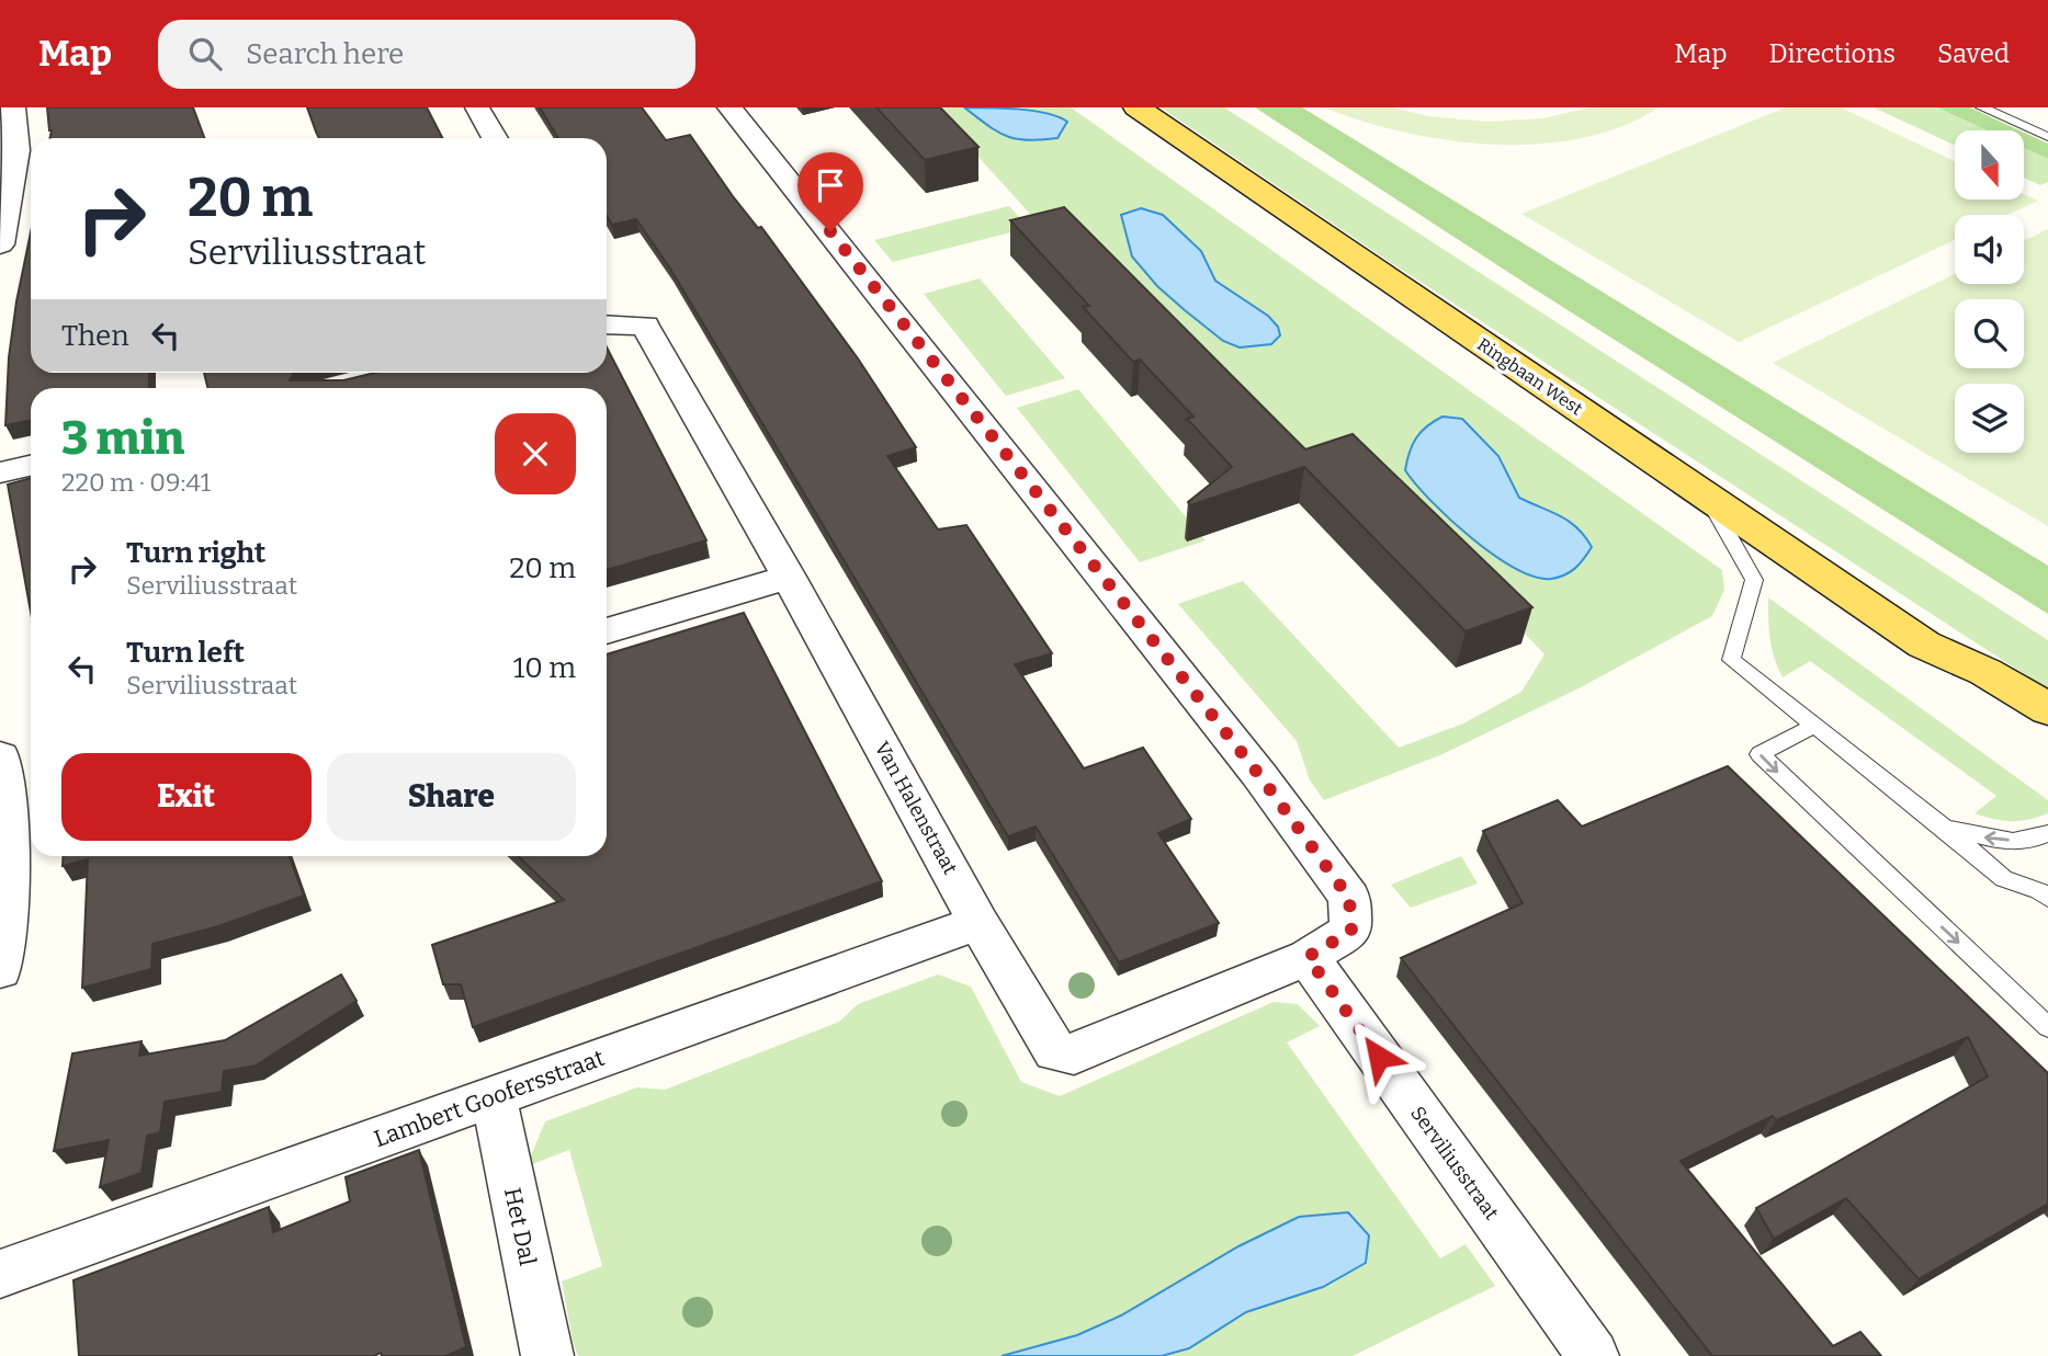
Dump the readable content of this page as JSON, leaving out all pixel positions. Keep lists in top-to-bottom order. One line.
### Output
{"streets":{"main road":["Ringbaan West"],"street":["Van Halenstraat","Lambert Goofersstraat","Serviliusstraat","Het Dal"]},"crossings":[["Van Halenstraat","Lambert Goofersstraat"],["Van Halenstraat","Serviliusstraat"],["Lambert Goofersstraat","Het Dal"]],"north":"bottom","page":{"header":"Map","search":"Search here","nav":["Map","Directions","Saved"],"turn":["20 m","Serviliusstraat"],"then":"Then","heading":["3 min","220 m · 09:41"],"list":[{"name":"Turn right","note":"Serviliusstraat","value":"20 m"},{"name":"Turn left","note":"Serviliusstraat","value":"10 m"}],"buttons":["Exit","Share"]}}
